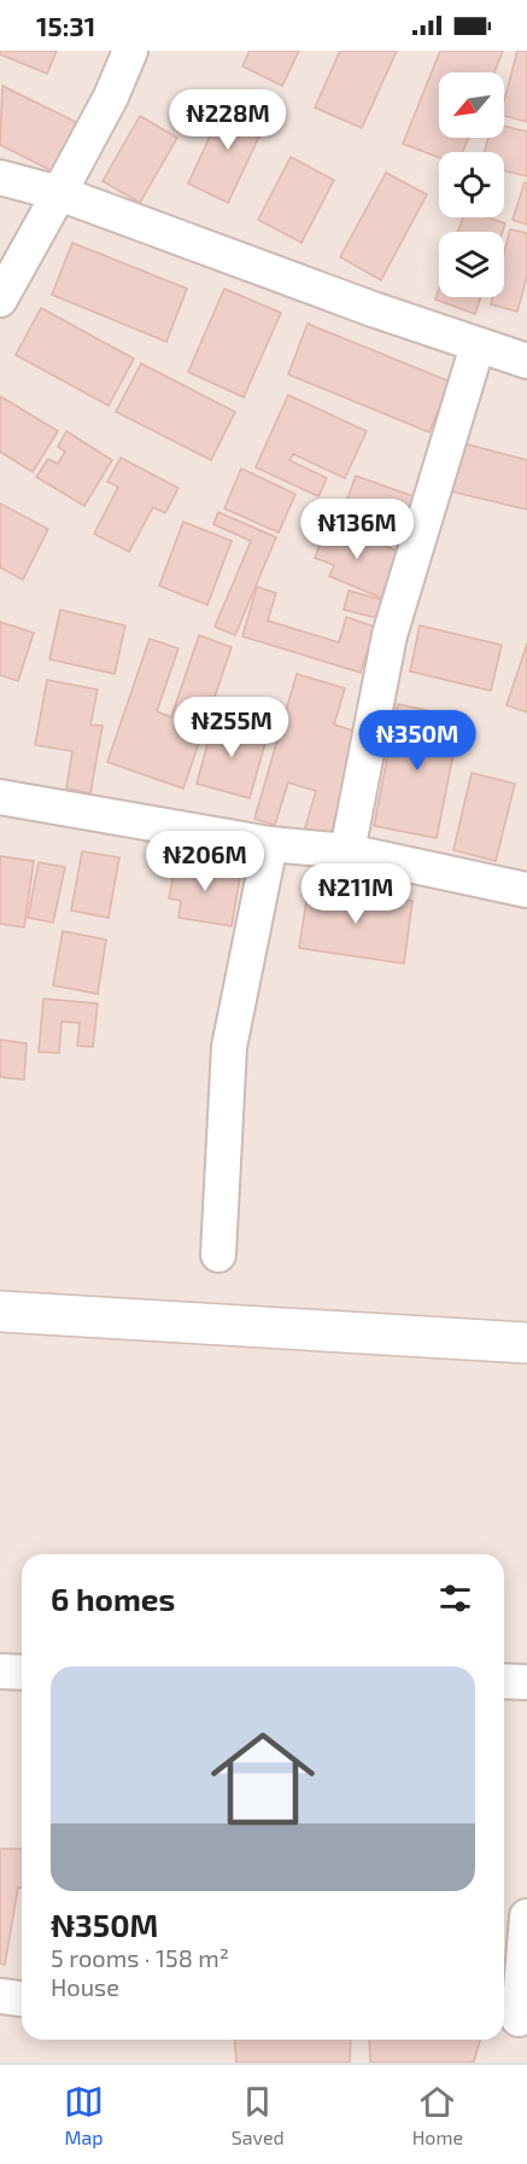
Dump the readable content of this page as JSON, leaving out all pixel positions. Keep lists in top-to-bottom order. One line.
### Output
{"north":"bottom left","page":{"status":"15:31","price":["₦228M","₦136M","₦255M","₦350M","₦206M","₦211M"],"heading":"6 homes","list":[{"name":"₦350M","note":"5 rooms · 158 m² · House"}],"tabs":["Map","Saved","Home"]}}
